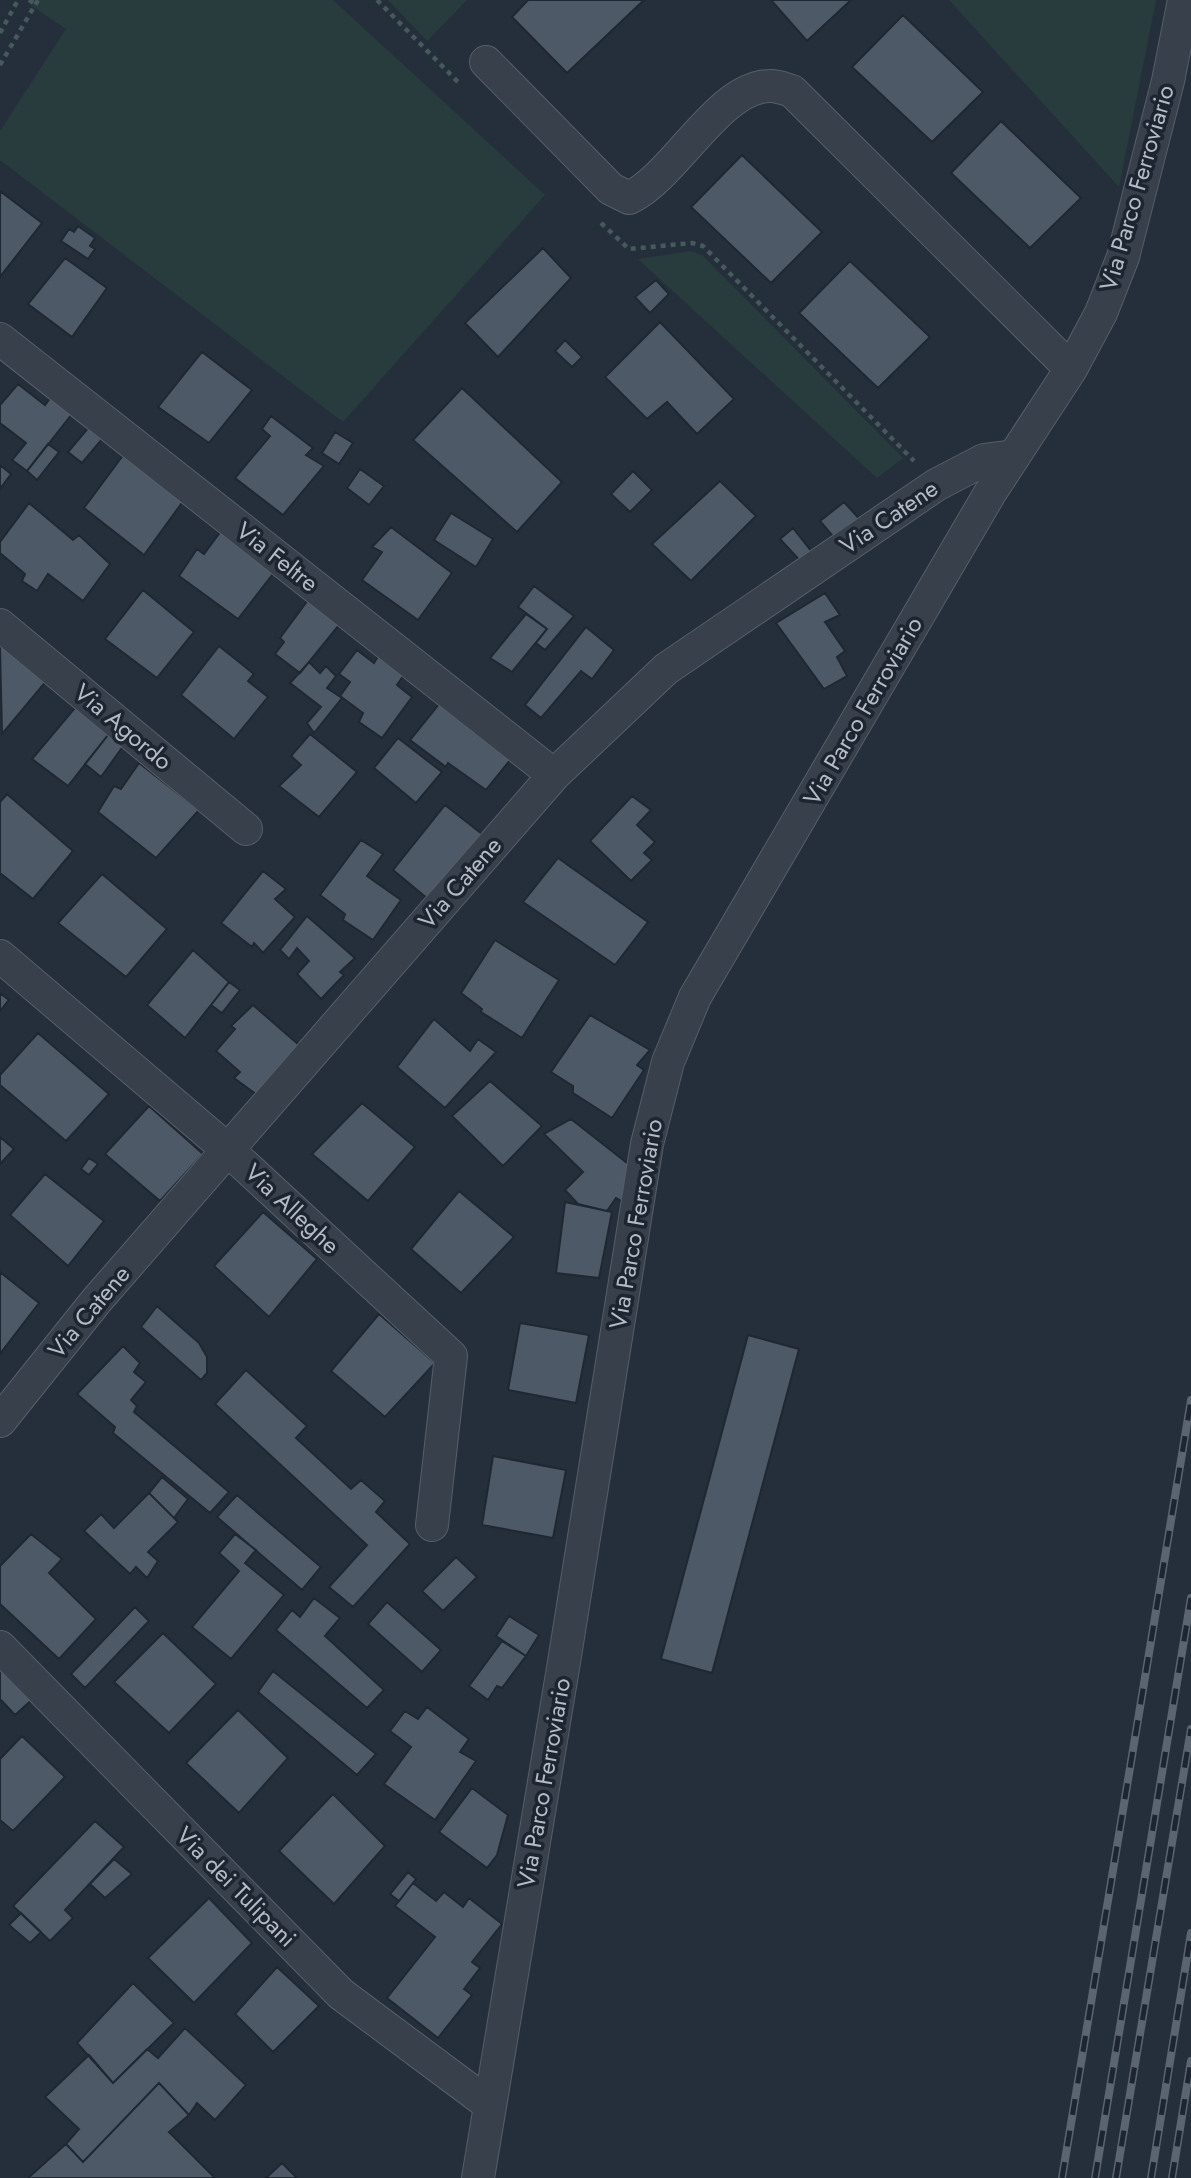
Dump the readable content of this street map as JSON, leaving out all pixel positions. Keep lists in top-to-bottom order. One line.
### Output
{"streets":{"street":["Via Parco Ferroviario","Via Catene","Via Feltre","Via Agordo","Via Alleghe","Via dei Tulipani"]},"crossings":[["Via Parco Ferroviario","Via Catene"],["Via Parco Ferroviario","Via dei Tulipani"],["Via Catene","Via Feltre"],["Via Catene","Via Alleghe"]]}
